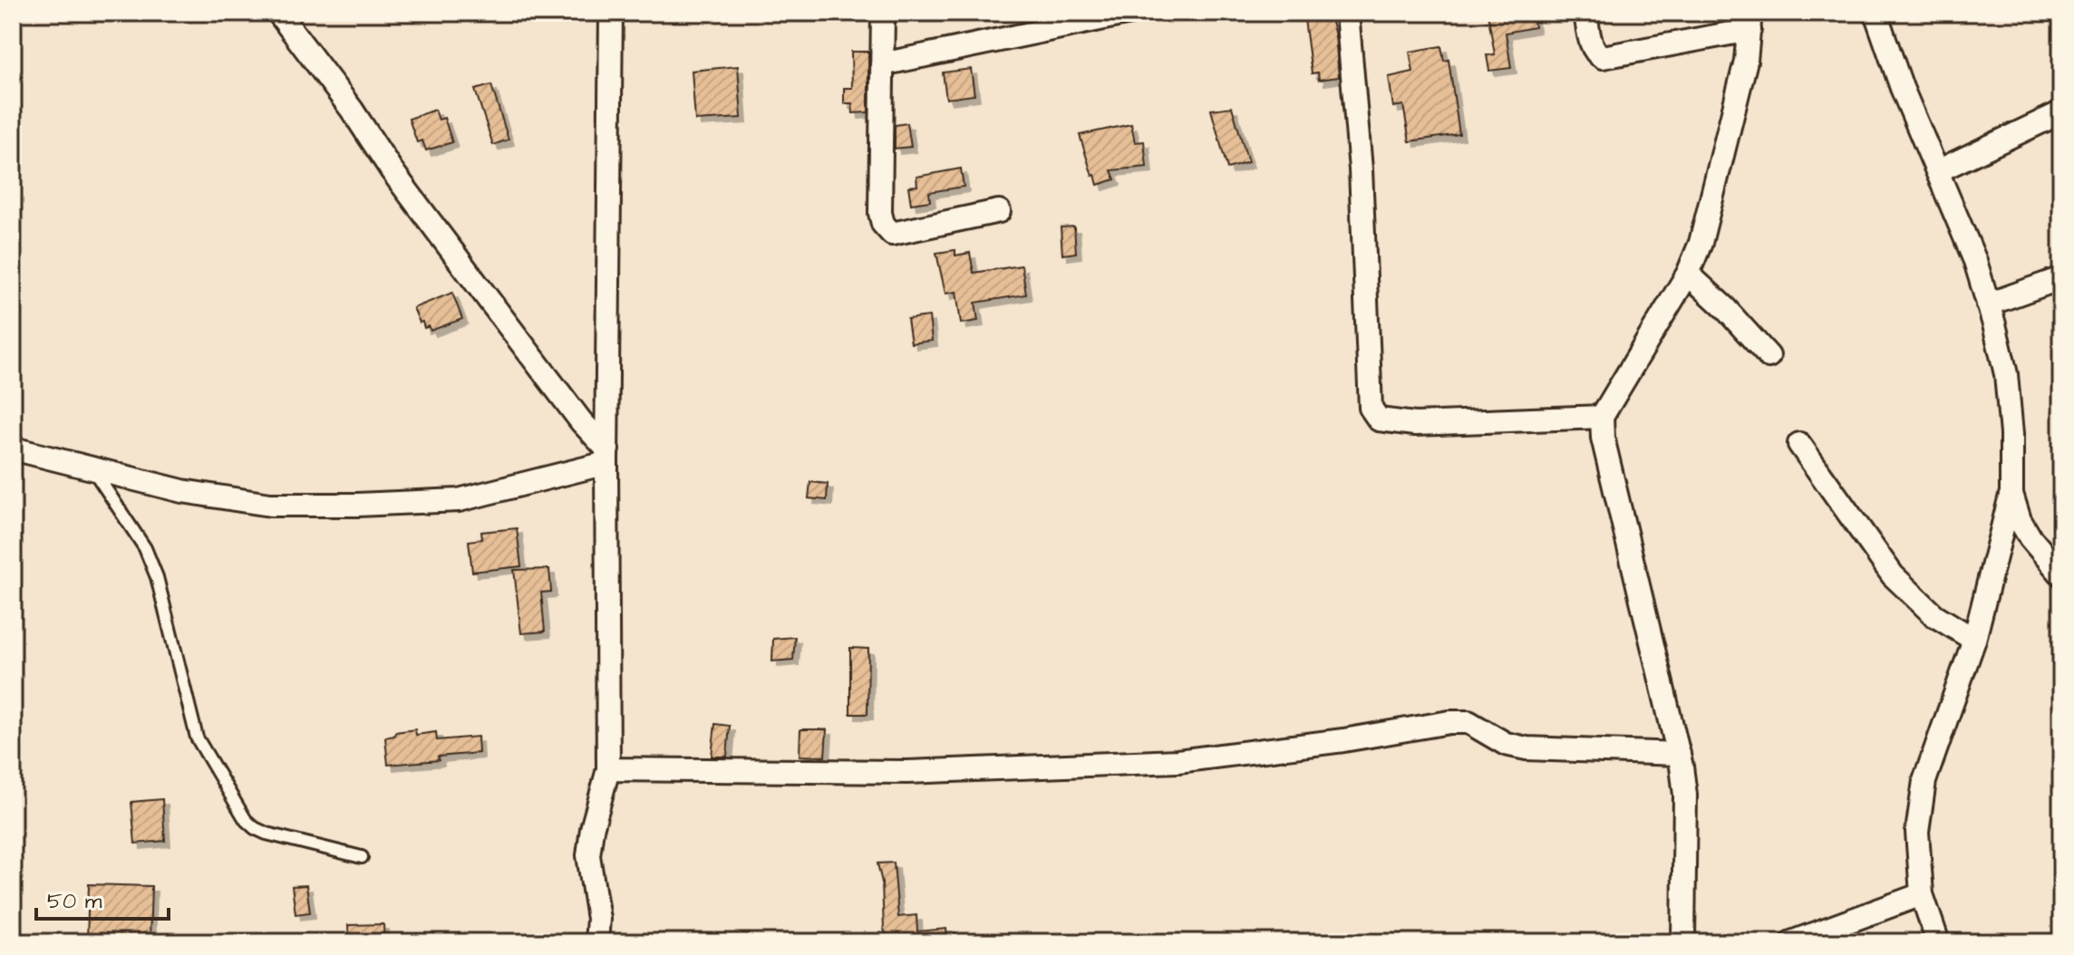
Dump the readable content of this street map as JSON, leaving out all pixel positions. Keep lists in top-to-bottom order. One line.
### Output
{"scale_bar":"50 m"}
